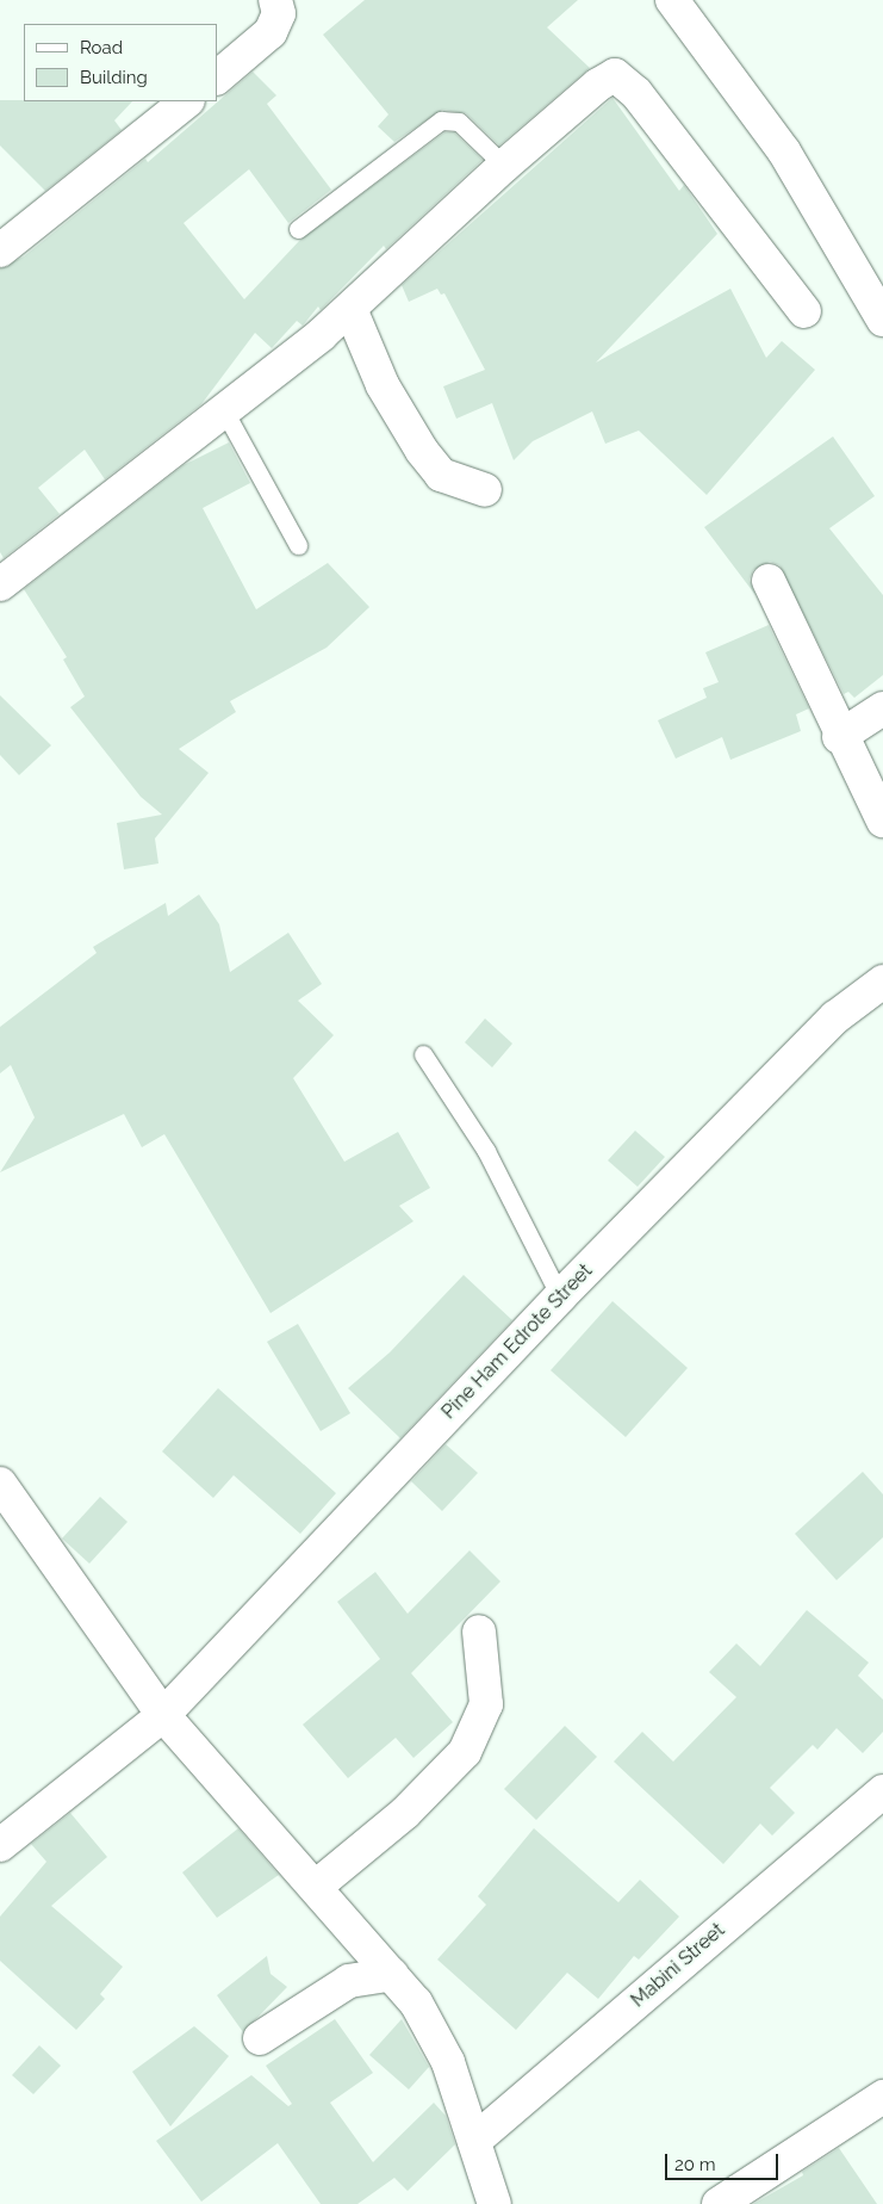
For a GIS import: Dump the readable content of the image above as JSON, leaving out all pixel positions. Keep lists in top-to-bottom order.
{
  "streets": {
    "street": ["Pine Ham Edrote Street", "Mabini Street"]
  },
  "legend": ["Road", "Building"],
  "scale_bar": "20 m"
}
